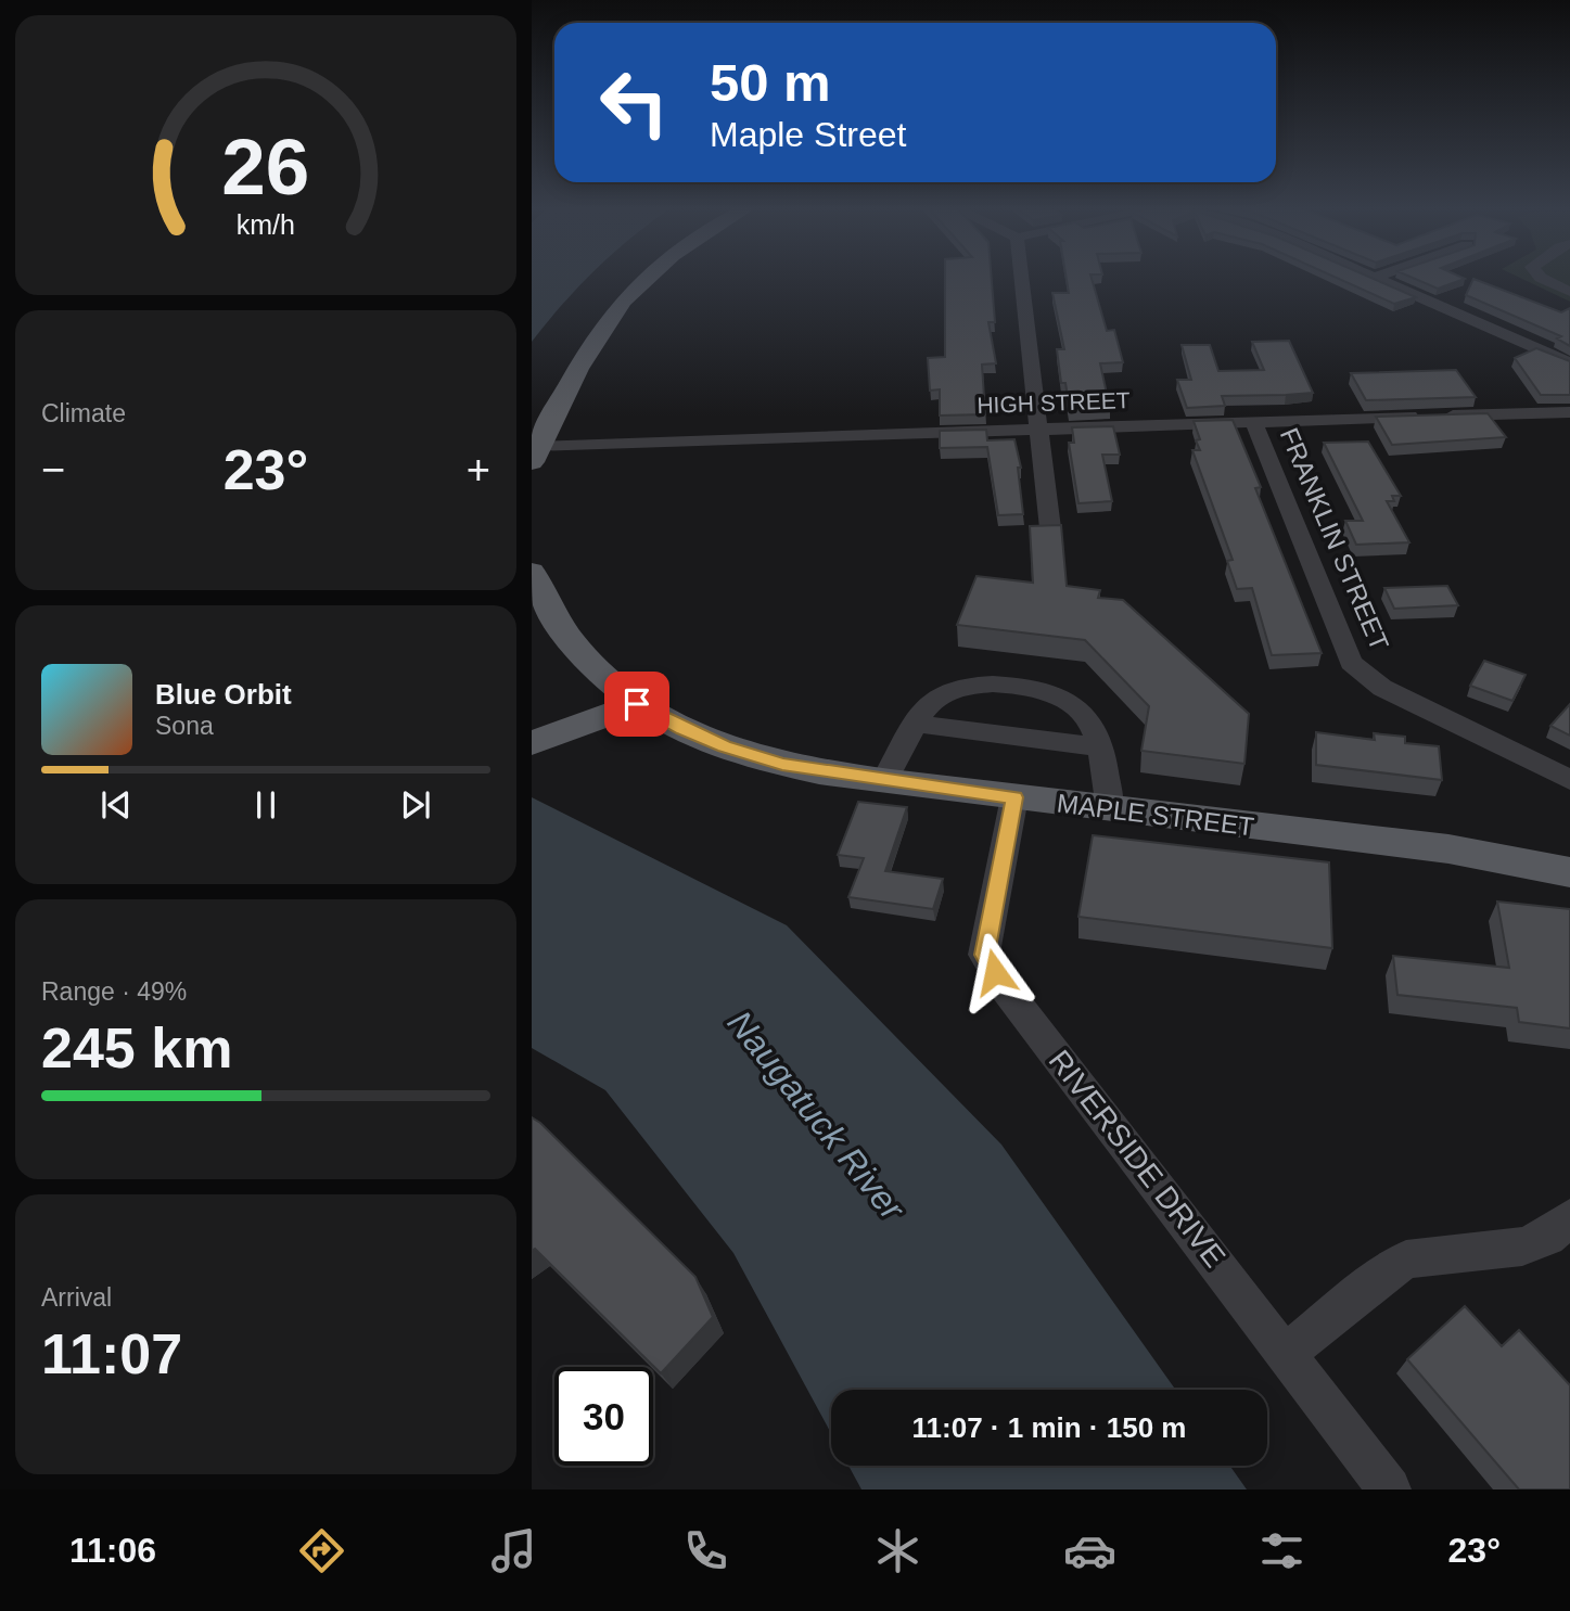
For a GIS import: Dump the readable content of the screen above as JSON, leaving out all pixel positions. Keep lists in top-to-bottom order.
{
  "streets": {
    "main road": ["MAPLE STREET"],
    "street": ["HIGH STREET", "FRANKLIN STREET", "RIVERSIDE DRIVE"]
  },
  "crossings": [
    ["HIGH STREET", "FRANKLIN STREET"],
    ["MAPLE STREET", "RIVERSIDE DRIVE"]
  ],
  "water": ["Naugatuck River"],
  "page": {
    "turn": ["50 m", "Maple Street"],
    "tile": [
      "Climate",
      ["Range · 49%", "245 km"],
      ["Arrival", "11:07"]
    ],
    "heat": ["−", "23°", "+"],
    "song": ["Blue Orbit", "Sona"],
    "limit": "30",
    "trip": "11:07 · 1 min · 150 m",
    "tabs": ["11:06", "23°"],
    "gauge": ["26", "km/h"]
  }
}
